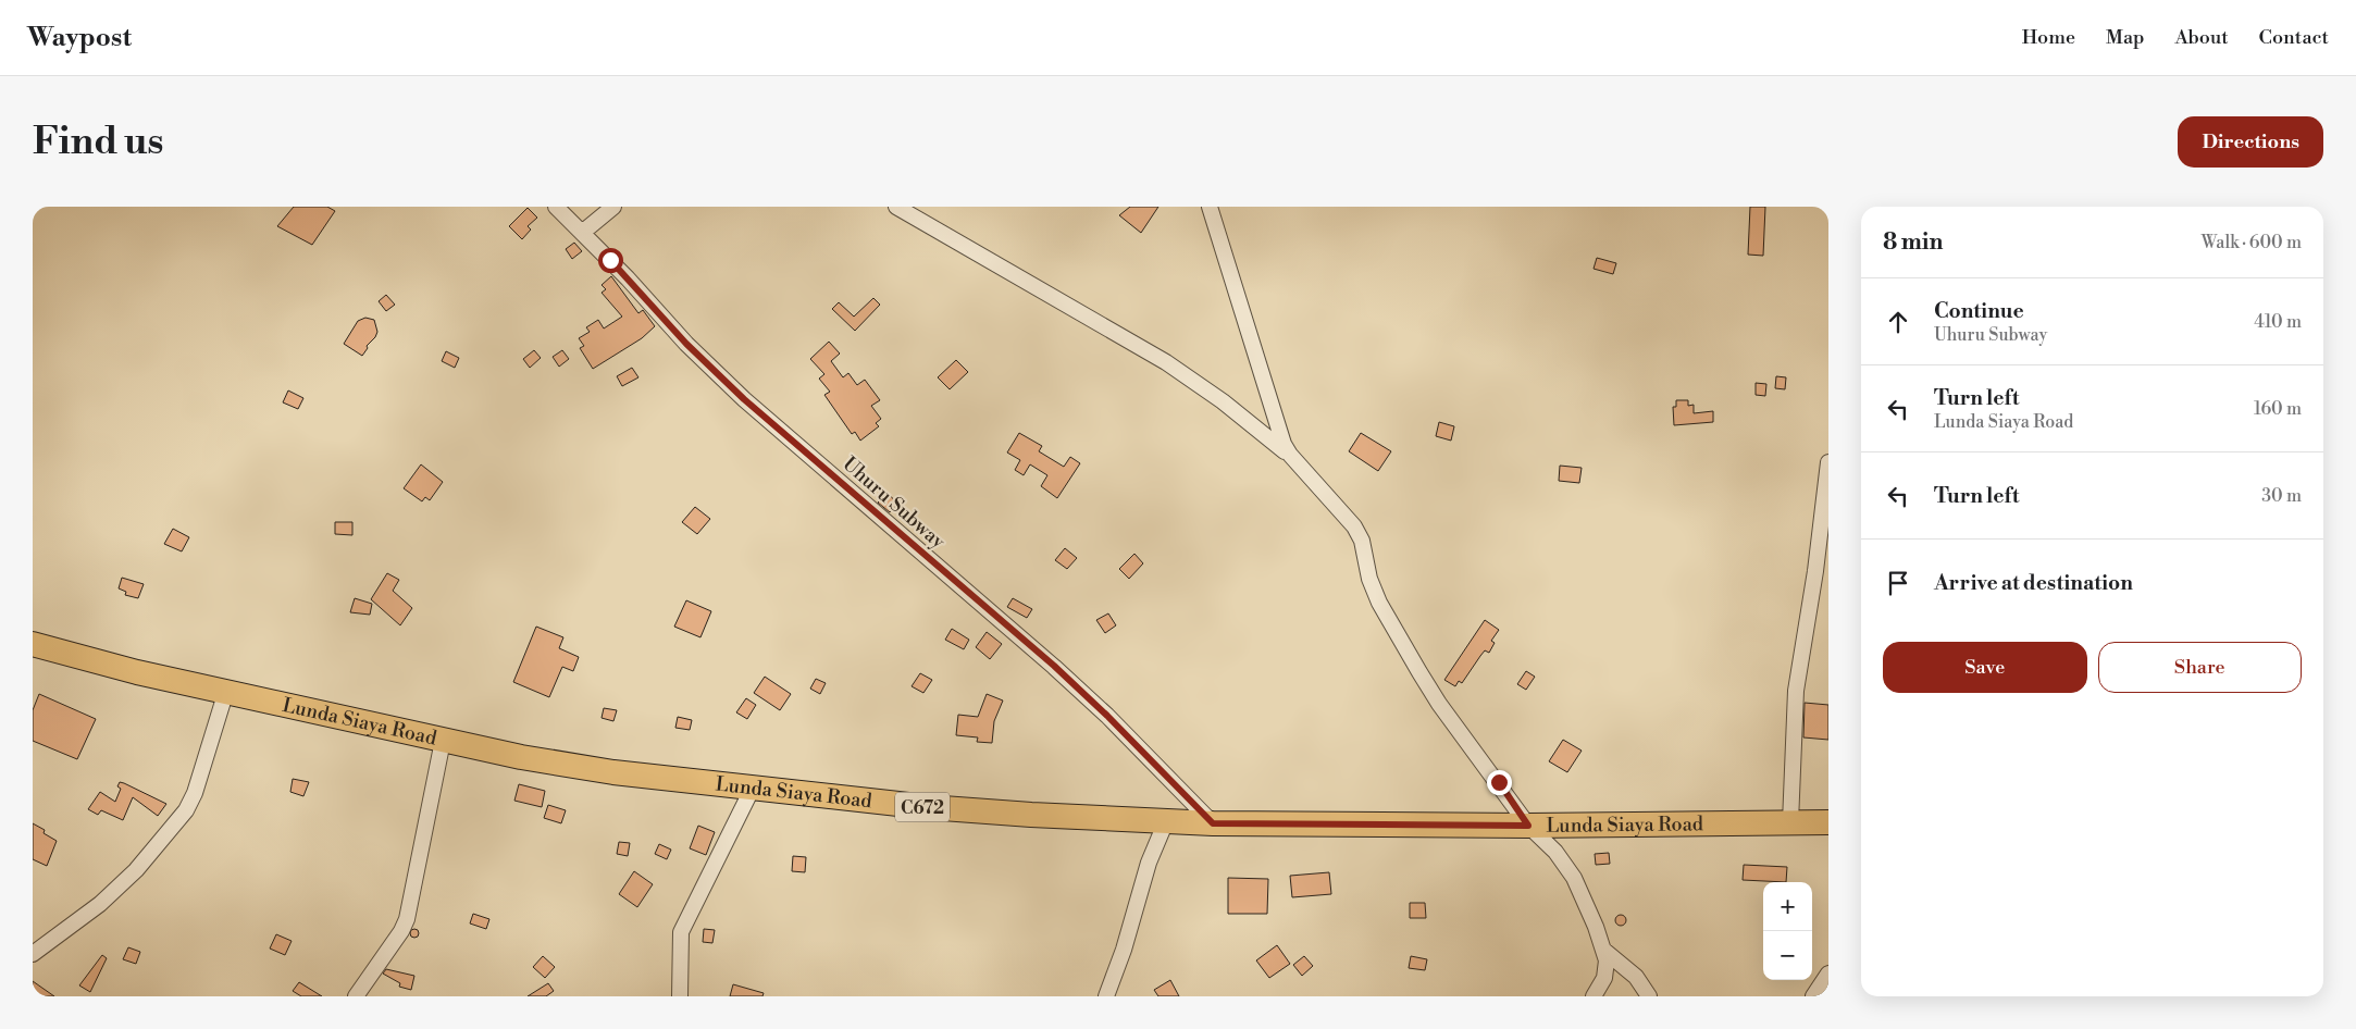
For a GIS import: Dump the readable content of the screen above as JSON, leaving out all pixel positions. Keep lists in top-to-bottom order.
{
  "streets": {
    "main road": ["Lunda Siaya Road", "C672"],
    "street": ["Uhuru Subway"]
  },
  "crossings": [
    ["Uhuru Subway", "Lunda Siaya Road"]
  ],
  "page": {
    "header": "Waypost",
    "nav": [
      "Home",
      "Map",
      "About",
      "Contact"
    ],
    "buttons": [
      "Directions",
      ["Save", "Share"]
    ],
    "title": "Find us",
    "heading": ["8 min", "Walk · 600 m"],
    "list": [
      ["Continue", "Uhuru Subway", "410 m"],
      ["Turn left", "Lunda Siaya Road", "160 m"],
      ["Turn left", "30 m"],
      "Arrive at destination"
    ],
    "map_buttons": ["+", "−"]
  }
}
